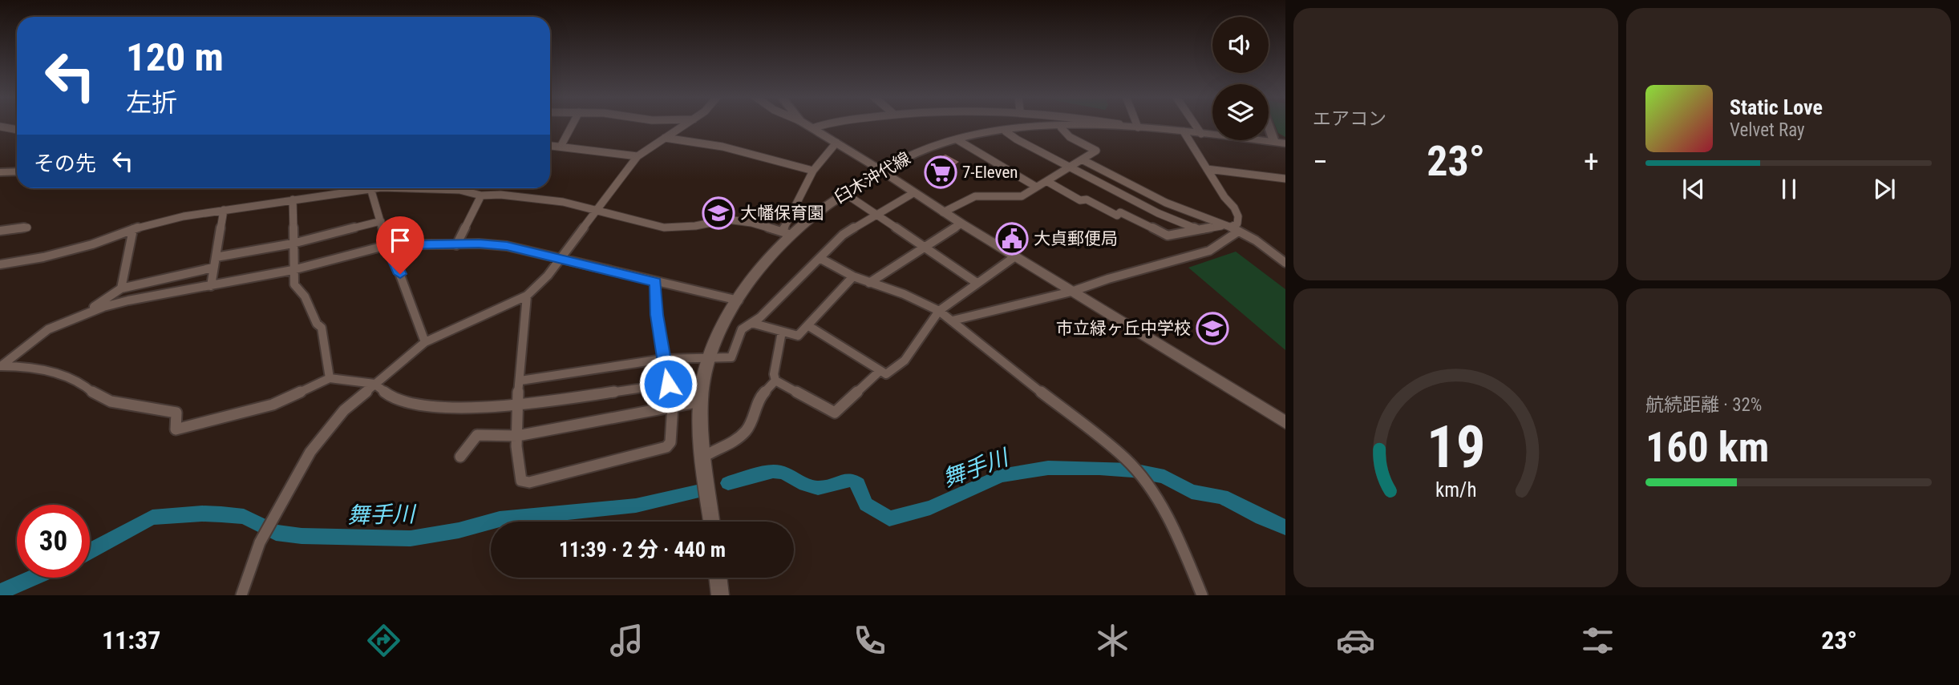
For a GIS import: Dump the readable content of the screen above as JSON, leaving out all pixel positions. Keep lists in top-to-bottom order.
{
  "streets": {
    "main road": ["臼木沖代線"]
  },
  "water": ["舞手川"],
  "places": {
    "supermarket": ["7-Eleven"],
    "school or university": ["大幡保育園", "市立緑ヶ丘中学校"],
    "public building": ["大貞郵便局"]
  },
  "page": {
    "tile": [
      "エアコン",
      ["航続距離 · 32%", "160 km"]
    ],
    "turn": ["120 m", "左折"],
    "song": ["Static Love", "Velvet Ray"],
    "then": "その先",
    "heat": ["−", "23°", "+"],
    "limit": "30",
    "trip": "11:39 · 2 分 · 440 m",
    "tabs": ["11:37", "23°"],
    "gauge": ["19", "km/h"]
  }
}
